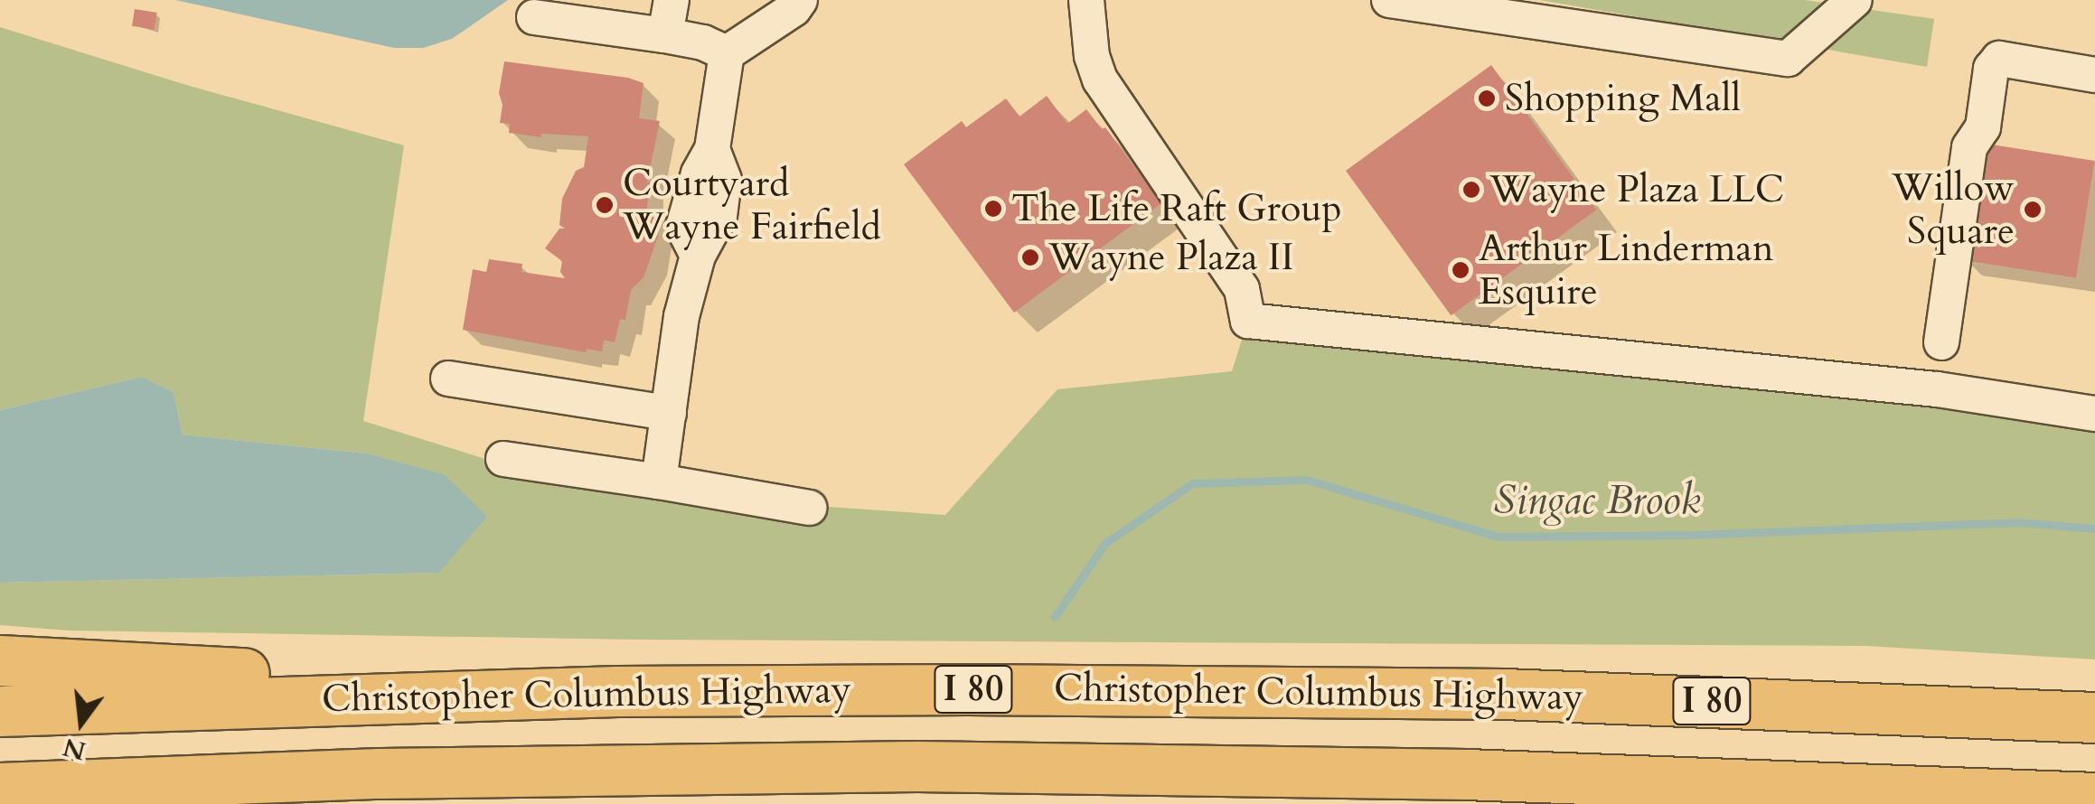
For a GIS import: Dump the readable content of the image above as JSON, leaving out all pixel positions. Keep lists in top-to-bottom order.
{
  "streets": {
    "highway": ["I 80", "Christopher Columbus Highway"]
  },
  "water": ["Singac Brook"],
  "places": [
    "Shopping Mall",
    "Wayne Plaza LLC",
    "Courtyard Wayne Fairfield",
    "The Life Raft Group",
    "Willow Square",
    "Wayne Plaza II",
    "Arthur Linderman Esquire"
  ],
  "north": "bottom"
}
